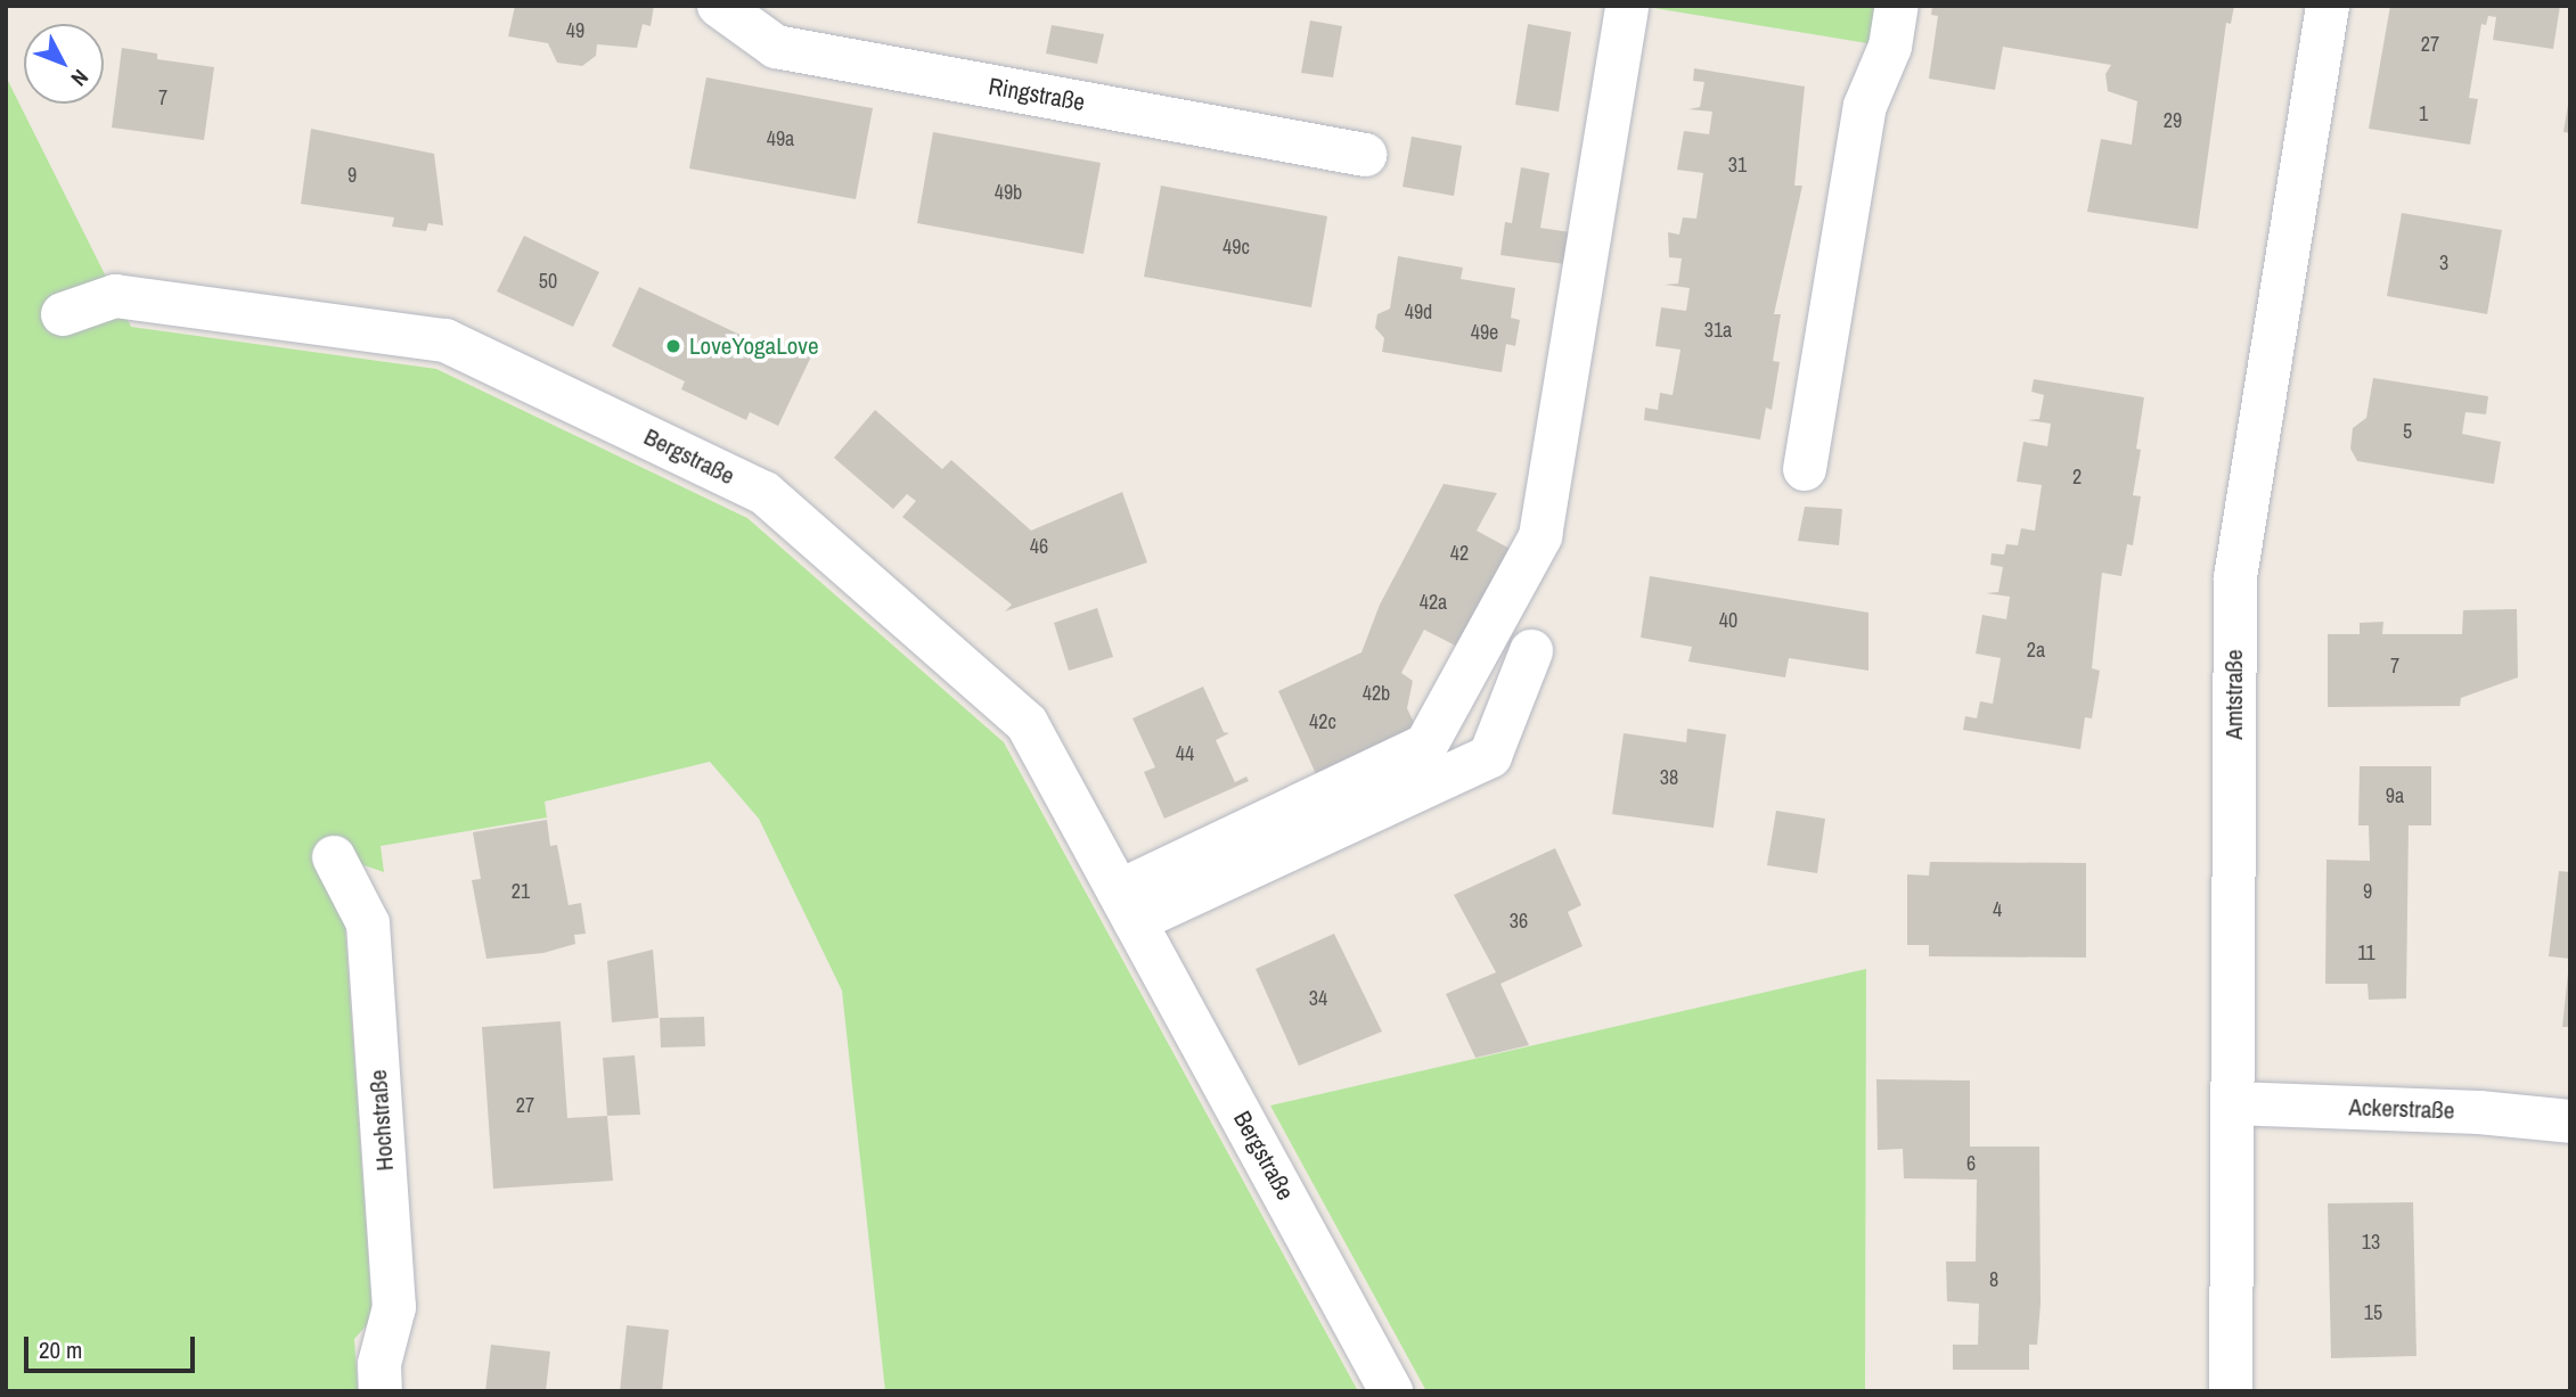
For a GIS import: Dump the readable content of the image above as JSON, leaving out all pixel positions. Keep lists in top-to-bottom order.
{
  "streets": {
    "street": [
      "Ringstraße",
      "Bergstraße",
      "Amtstraße",
      "Ackerstraße",
      "Hochstraße"
    ]
  },
  "crossings": [
    ["Amtstraße", "Ackerstraße"]
  ],
  "places": ["LoveYogaLove"],
  "house_numbers": [
    "49",
    "27",
    "7",
    "1",
    "29",
    "49a",
    "31",
    "9",
    "49b",
    "49c",
    "3",
    "50",
    "49d",
    "31a",
    "49e",
    "5",
    "2",
    "46",
    "42",
    "42a",
    "40",
    "2a",
    "7",
    "42b",
    "42c",
    "44",
    "38",
    "9a",
    "21",
    "9",
    "4",
    "36",
    "11",
    "34",
    "27",
    "6",
    "13",
    "8",
    "15"
  ],
  "scale_bar": "20 m",
  "north": "bottom right"
}
